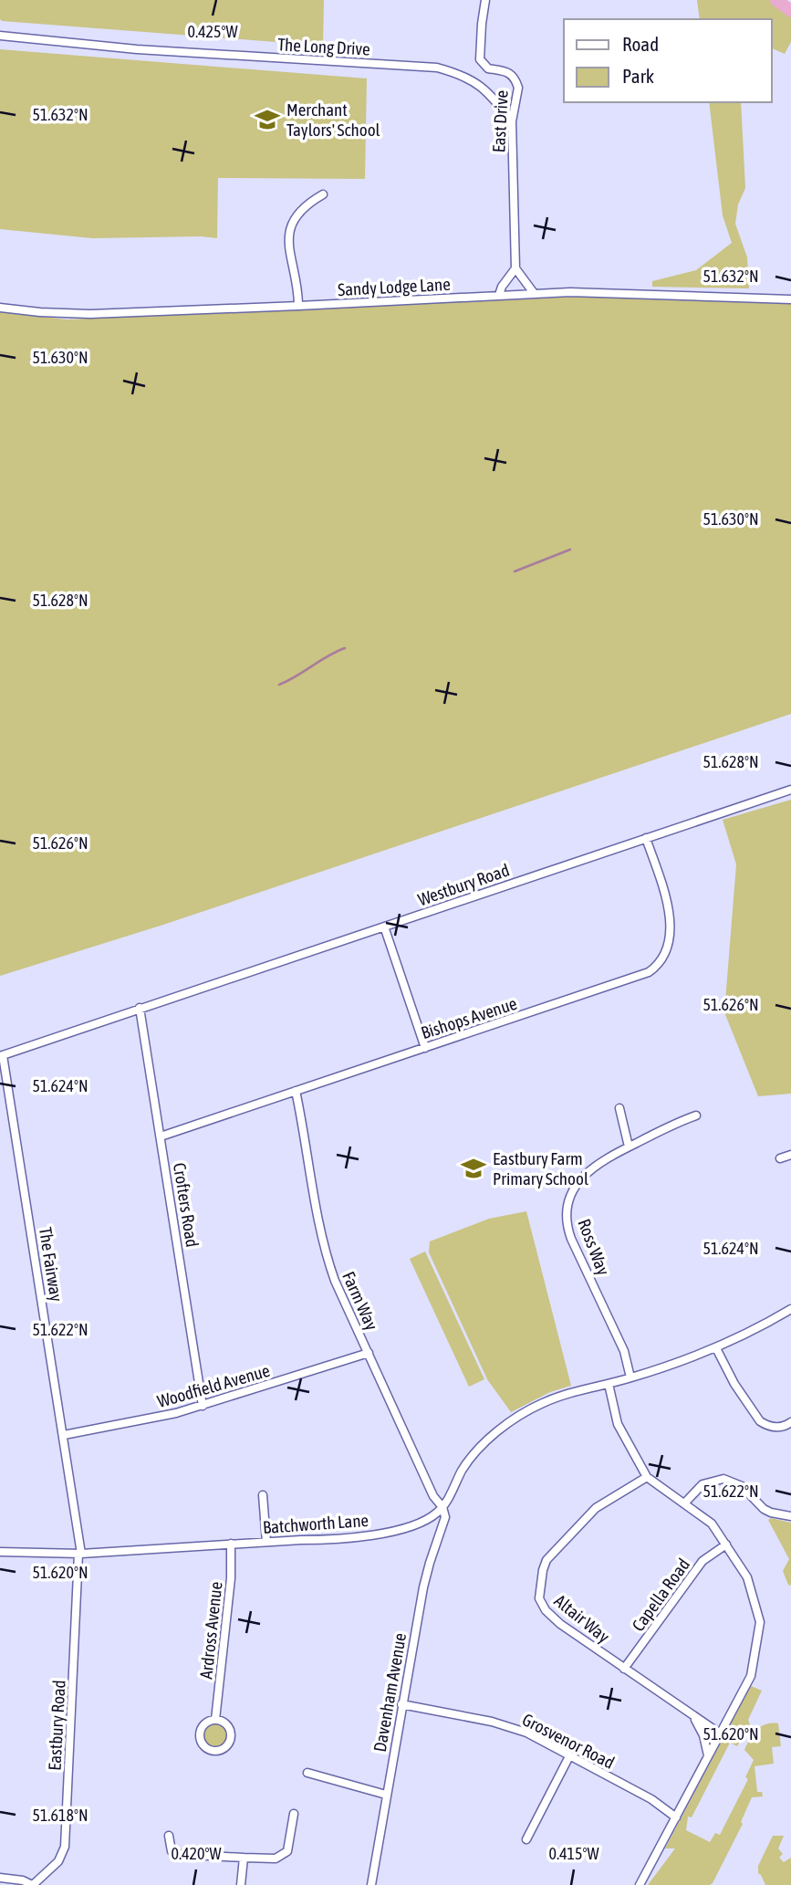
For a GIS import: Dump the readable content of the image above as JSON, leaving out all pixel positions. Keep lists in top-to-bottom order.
{
  "streets": {
    "street": [
      "The Long Drive",
      "East Drive",
      "Sandy Lodge Lane",
      "Westbury Road",
      "Bishops Avenue",
      "Crofters Road",
      "Ross Way",
      "The Fairway",
      "Farm Way",
      "Woodfield Avenue",
      "Batchworth Lane",
      "Capella Road",
      "Altair Way",
      "Ardross Avenue",
      "Davenham Avenue",
      "Eastbury Road",
      "Grosvenor Road"
    ]
  },
  "crossings": [
    ["The Long Drive", "East Drive"],
    ["Westbury Road", "Bishops Avenue"],
    ["Westbury Road", "Crofters Road"],
    ["Westbury Road", "The Fairway"],
    ["Bishops Avenue", "Crofters Road"],
    ["Bishops Avenue", "Farm Way"],
    ["Crofters Road", "Woodfield Avenue"],
    ["Ross Way", "Batchworth Lane"],
    ["The Fairway", "Woodfield Avenue"],
    ["The Fairway", "Batchworth Lane"],
    ["The Fairway", "Eastbury Road"],
    ["Farm Way", "Woodfield Avenue"],
    ["Farm Way", "Batchworth Lane"],
    ["Farm Way", "Davenham Avenue"],
    ["Batchworth Lane", "Ardross Avenue"],
    ["Batchworth Lane", "Davenham Avenue"],
    ["Batchworth Lane", "Eastbury Road"],
    ["Capella Road", "Altair Way"],
    ["Davenham Avenue", "Grosvenor Road"]
  ],
  "places": {
    "school or university": ["Merchant Taylors' School", "Eastbury Farm Primary School"]
  },
  "legend": ["Road", "Park"],
  "coordinates": [
    "0.425°W",
    "51.632°N",
    "51.630°N",
    "51.628°N",
    "51.626°N",
    "51.624°N",
    "51.622°N",
    "51.620°N",
    "51.618°N",
    "0.420°W",
    "0.415°W"
  ]
}
